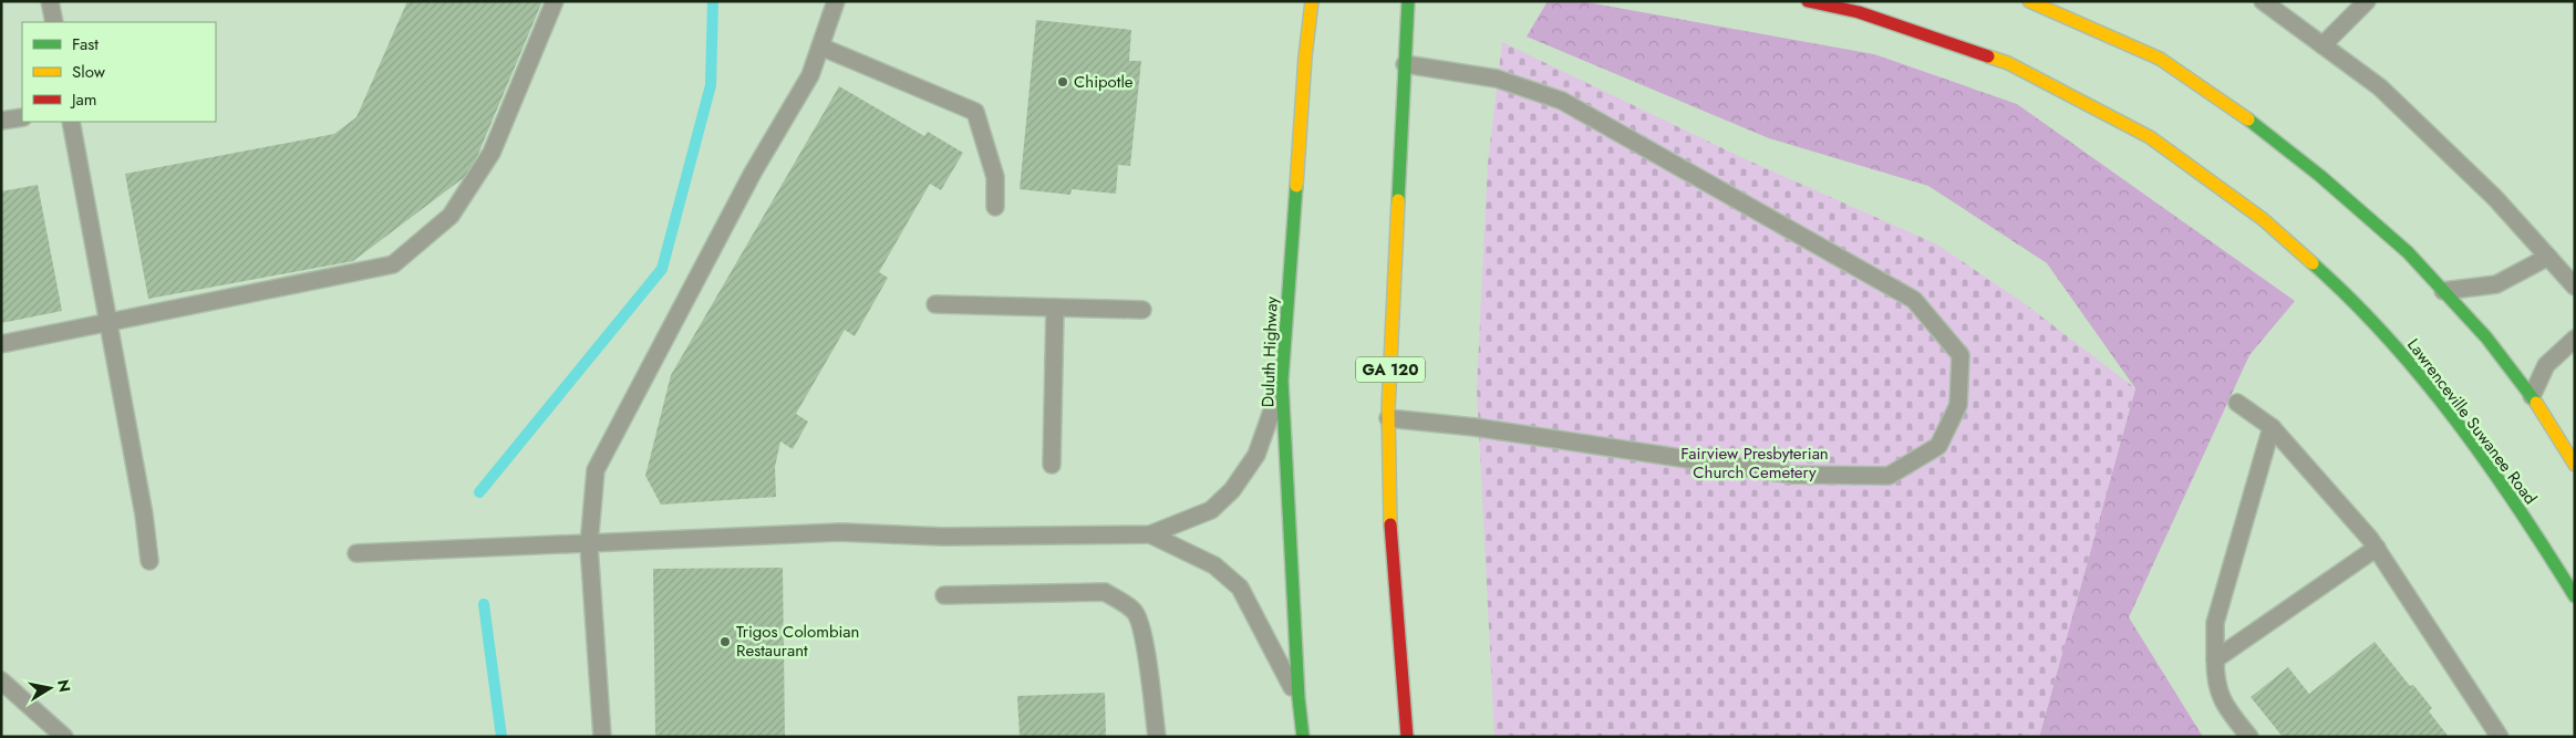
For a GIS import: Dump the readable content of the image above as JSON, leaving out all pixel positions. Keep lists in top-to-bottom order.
{
  "streets": {
    "main road": ["Duluth Highway", "GA 120", "Lawrenceville Suwanee Road"]
  },
  "parks": ["Fairview Presbyterian Church Cemetery"],
  "places": ["Chipotle", "Trigos Colombian Restaurant"],
  "legend": ["Fast", "Slow", "Jam"],
  "north": "right"
}
